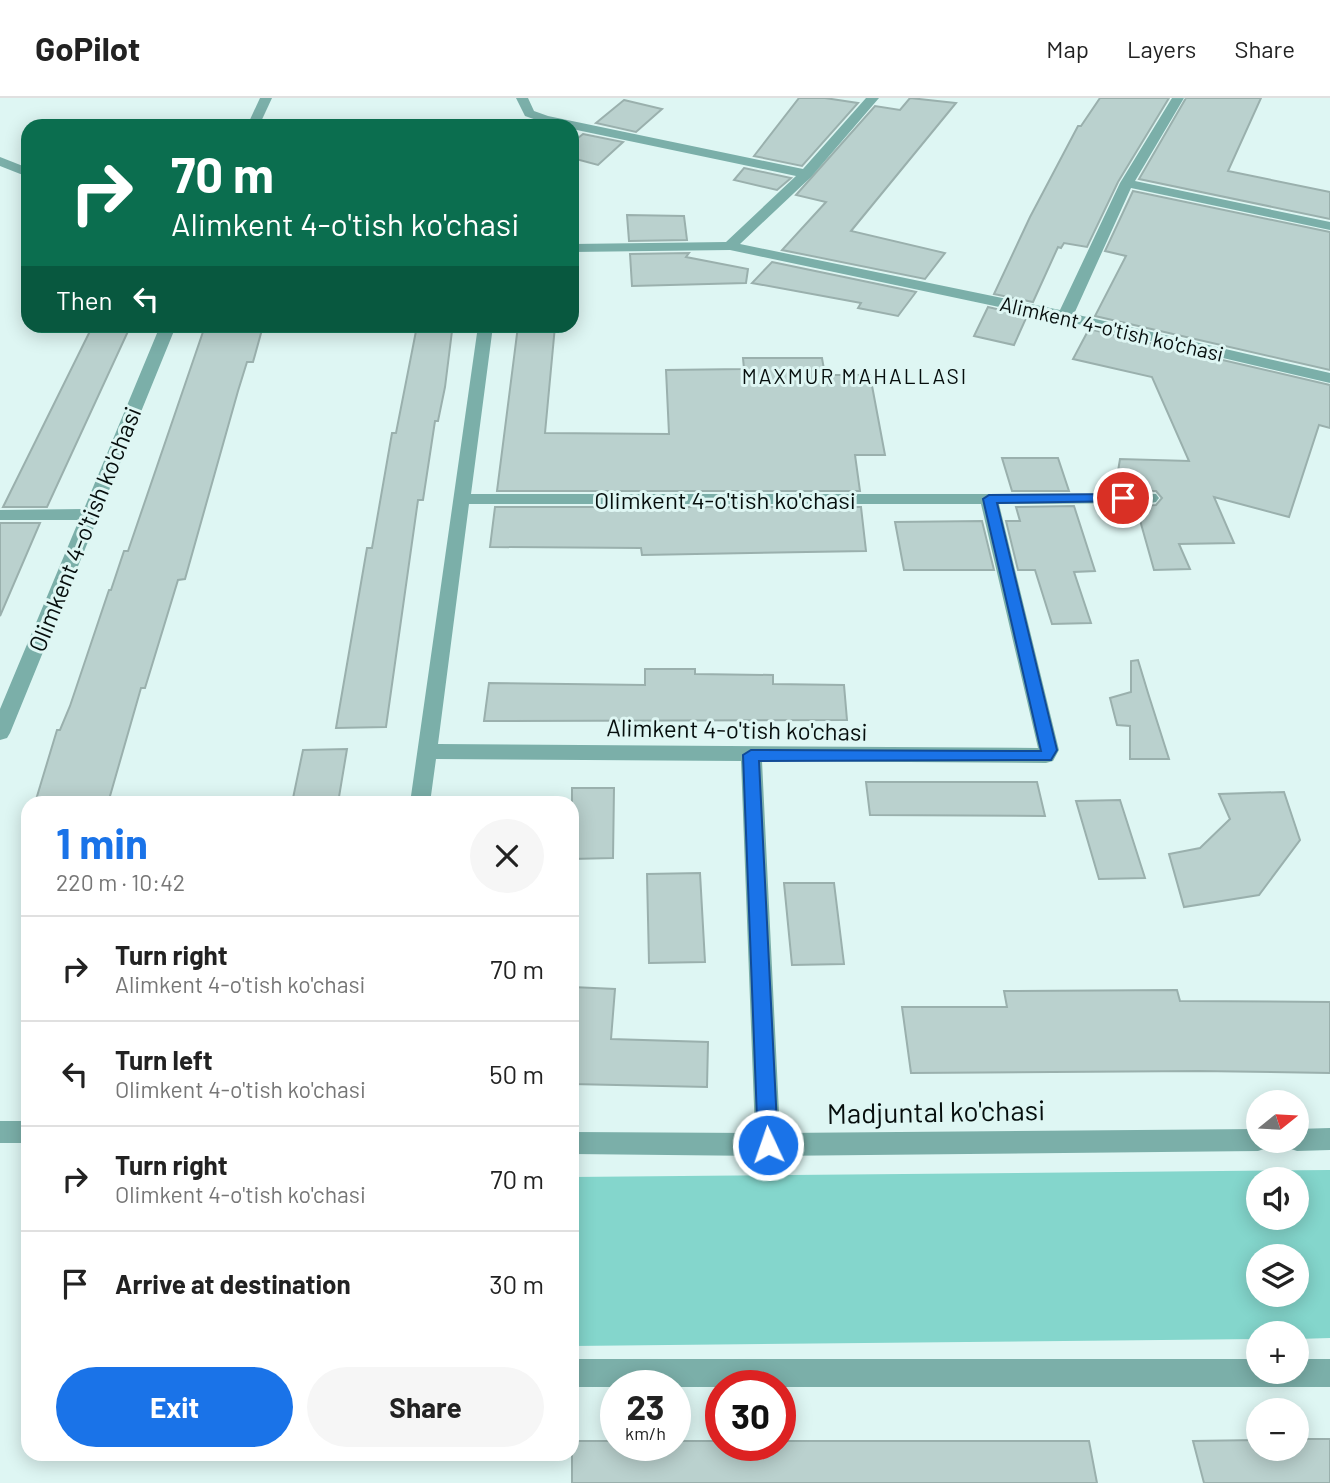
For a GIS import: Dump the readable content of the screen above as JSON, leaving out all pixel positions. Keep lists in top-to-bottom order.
{
  "streets": {
    "street": ["Alimkent 4-o'tish ko'chasi", "Olimkent 4-o'tish ko'chasi", "Madjuntal ko'chasi"]
  },
  "crossings": [
    ["Alimkent 4-o'tish ko'chasi", "Olimkent 4-o'tish ko'chasi"]
  ],
  "districts": ["MAXMUR MAHALLASI"],
  "north": "right",
  "page": {
    "header": "GoPilot",
    "nav": ["Map", "Layers", "Share"],
    "turn": ["70 m", "Alimkent 4-o'tish ko'chasi"],
    "then": "Then",
    "heading": ["1 min", "220 m · 10:42"],
    "list": [
      {
        "name": "Turn right",
        "note": "Alimkent 4-o'tish ko'chasi",
        "value": "70 m"
      },
      {
        "name": "Turn left",
        "note": "Olimkent 4-o'tish ko'chasi",
        "value": "50 m"
      },
      {
        "name": "Turn right",
        "note": "Olimkent 4-o'tish ko'chasi",
        "value": "70 m"
      },
      {
        "name": "Arrive at destination",
        "value": "30 m"
      }
    ],
    "map_buttons": ["+", "−"],
    "buttons": ["Exit", "Share"],
    "speed": "23 km/h",
    "limit": "30"
  }
}
